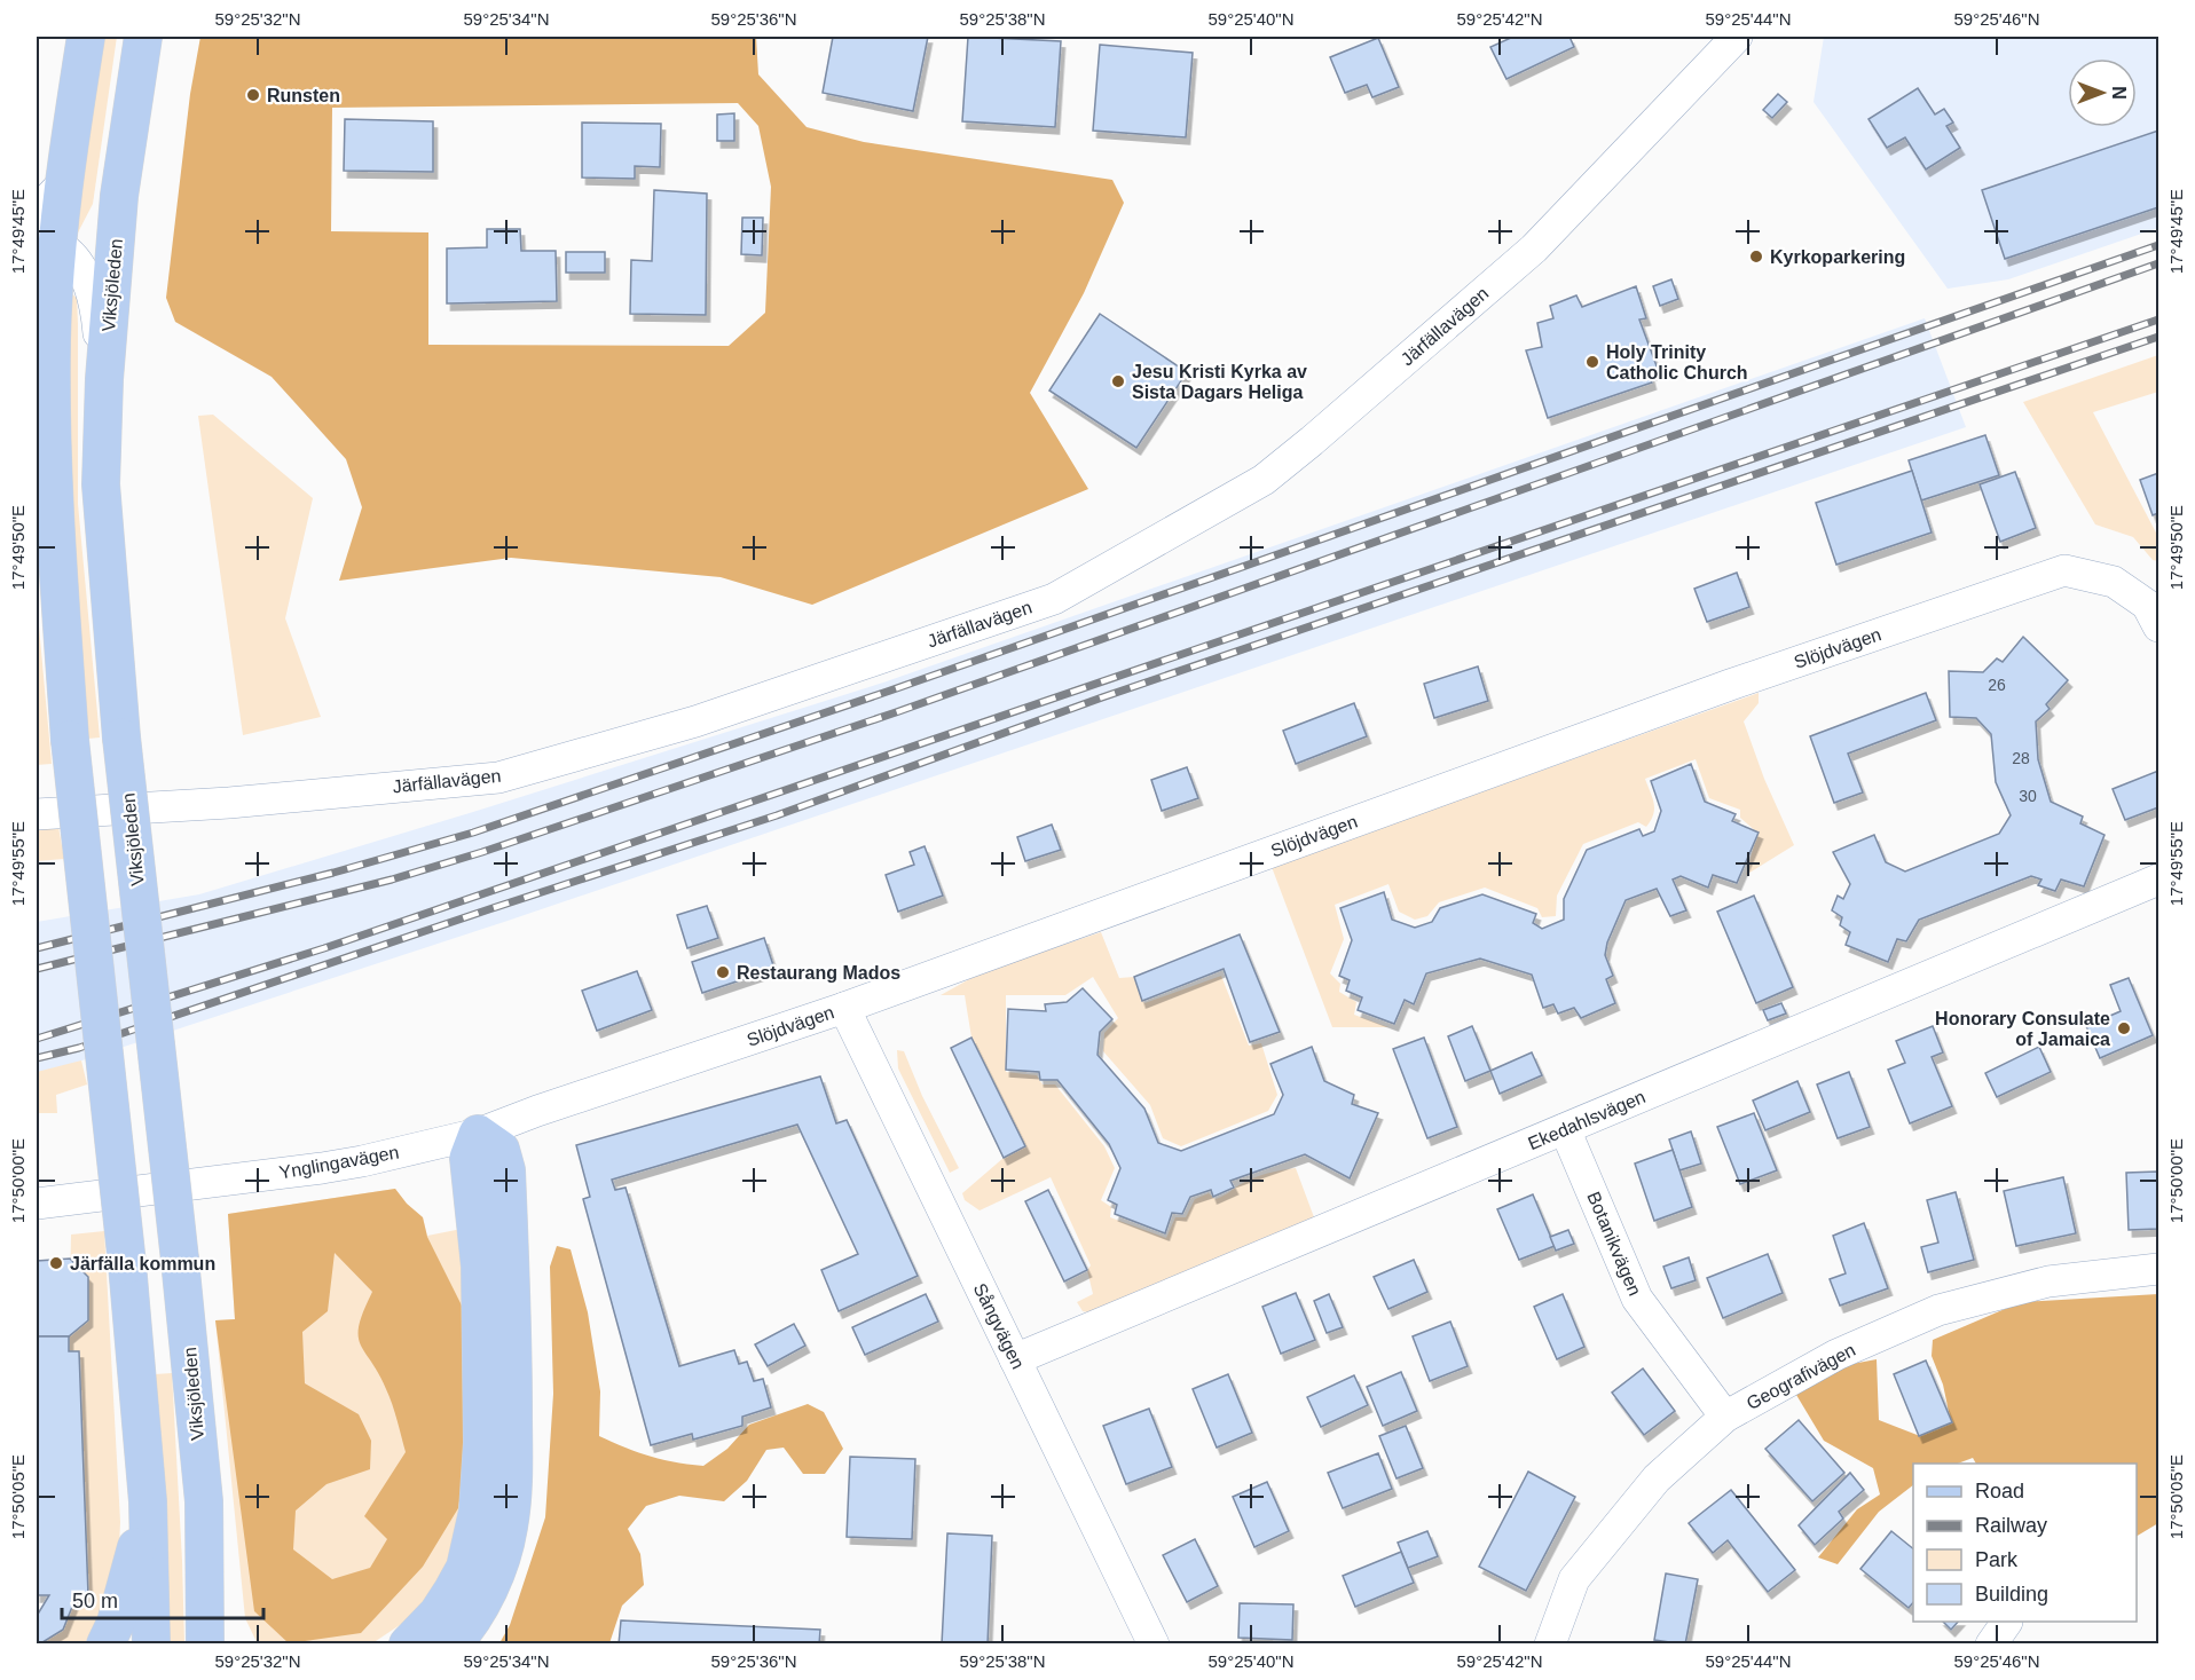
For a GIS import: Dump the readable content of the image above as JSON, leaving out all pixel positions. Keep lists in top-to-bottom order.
{
  "streets": {
    "main road": ["Viksjöleden"],
    "street": [
      "Järfällavägen",
      "Slöjdvägen",
      "Ekedahlsvägen",
      "Ynglingavägen",
      "Botanikvägen",
      "Sångvägen",
      "Geografivägen"
    ]
  },
  "crossings": [
    ["Slöjdvägen", "Ynglingavägen"],
    ["Slöjdvägen", "Sångvägen"],
    ["Ekedahlsvägen", "Botanikvägen"],
    ["Ekedahlsvägen", "Sångvägen"],
    ["Botanikvägen", "Geografivägen"]
  ],
  "places": [
    "Runsten",
    "Kyrkoparkering",
    "Holy Trinity Catholic Church",
    "Jesu Kristi Kyrka av Sista Dagars Heliga",
    "Restaurang Mados",
    "Honorary Consulate of Jamaica",
    "Järfälla kommun"
  ],
  "house_numbers": ["26", "28", "30"],
  "legend": [
    "Road",
    "Railway",
    "Park",
    "Building"
  ],
  "scale_bar": "50 m",
  "north": "right",
  "coordinates": [
    "59°25'32\"N",
    "59°25'34\"N",
    "59°25'36\"N",
    "59°25'38\"N",
    "59°25'40\"N",
    "59°25'42\"N",
    "59°25'44\"N",
    "59°25'46\"N",
    "17°49'45\"E",
    "17°49'50\"E",
    "17°49'55\"E",
    "17°50'00\"E",
    "17°50'05\"E"
  ]
}
